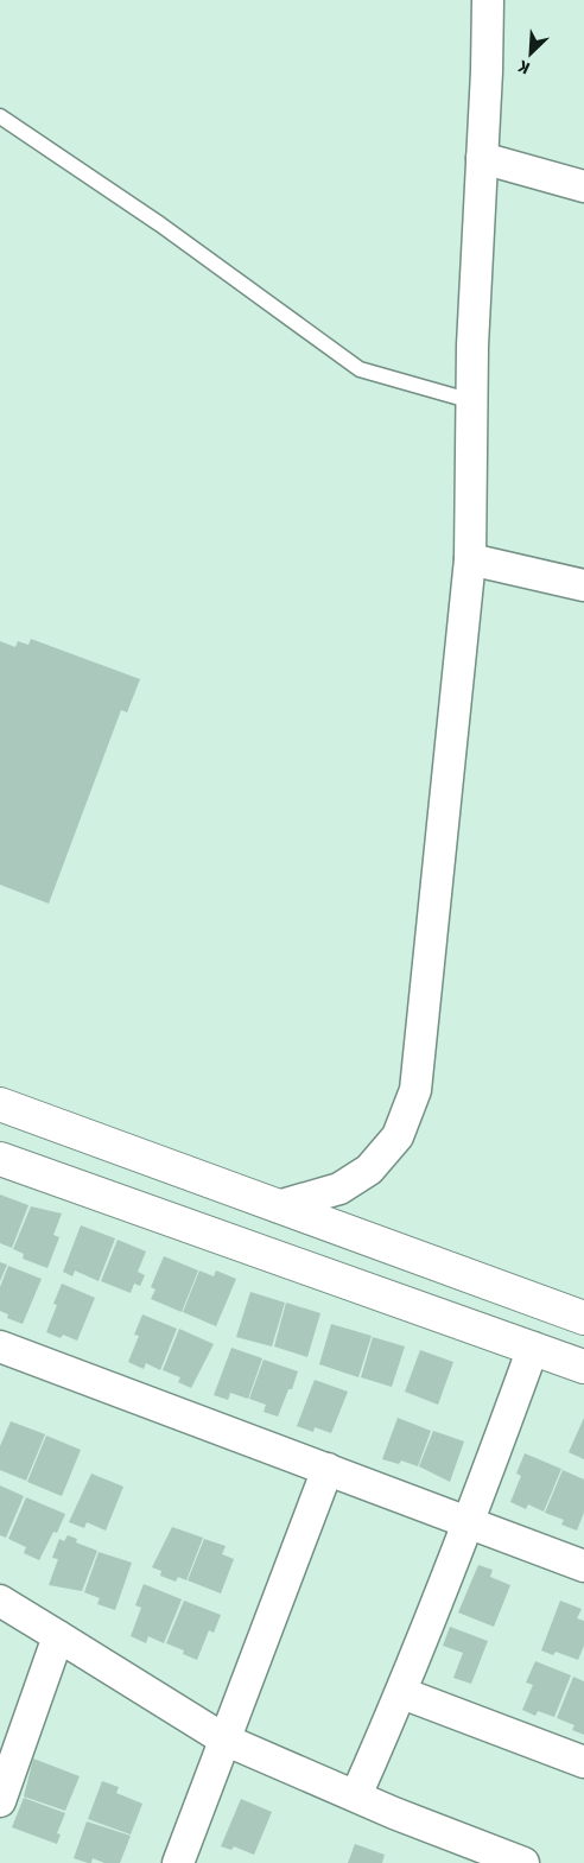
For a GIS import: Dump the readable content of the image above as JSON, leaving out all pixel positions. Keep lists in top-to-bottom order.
{
  "north": "bottom left"
}
